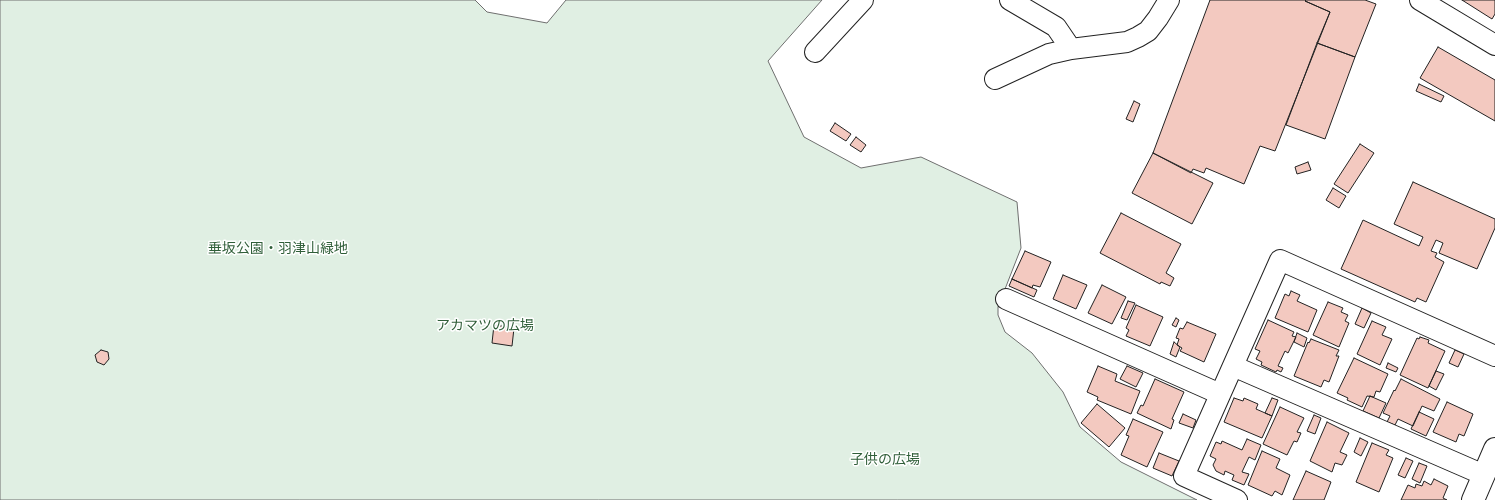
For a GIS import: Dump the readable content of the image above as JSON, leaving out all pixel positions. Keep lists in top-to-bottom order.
{
  "parks": ["垂坂公園・羽津山緑地", "アカマツの広場", "子供の広場"]
}
